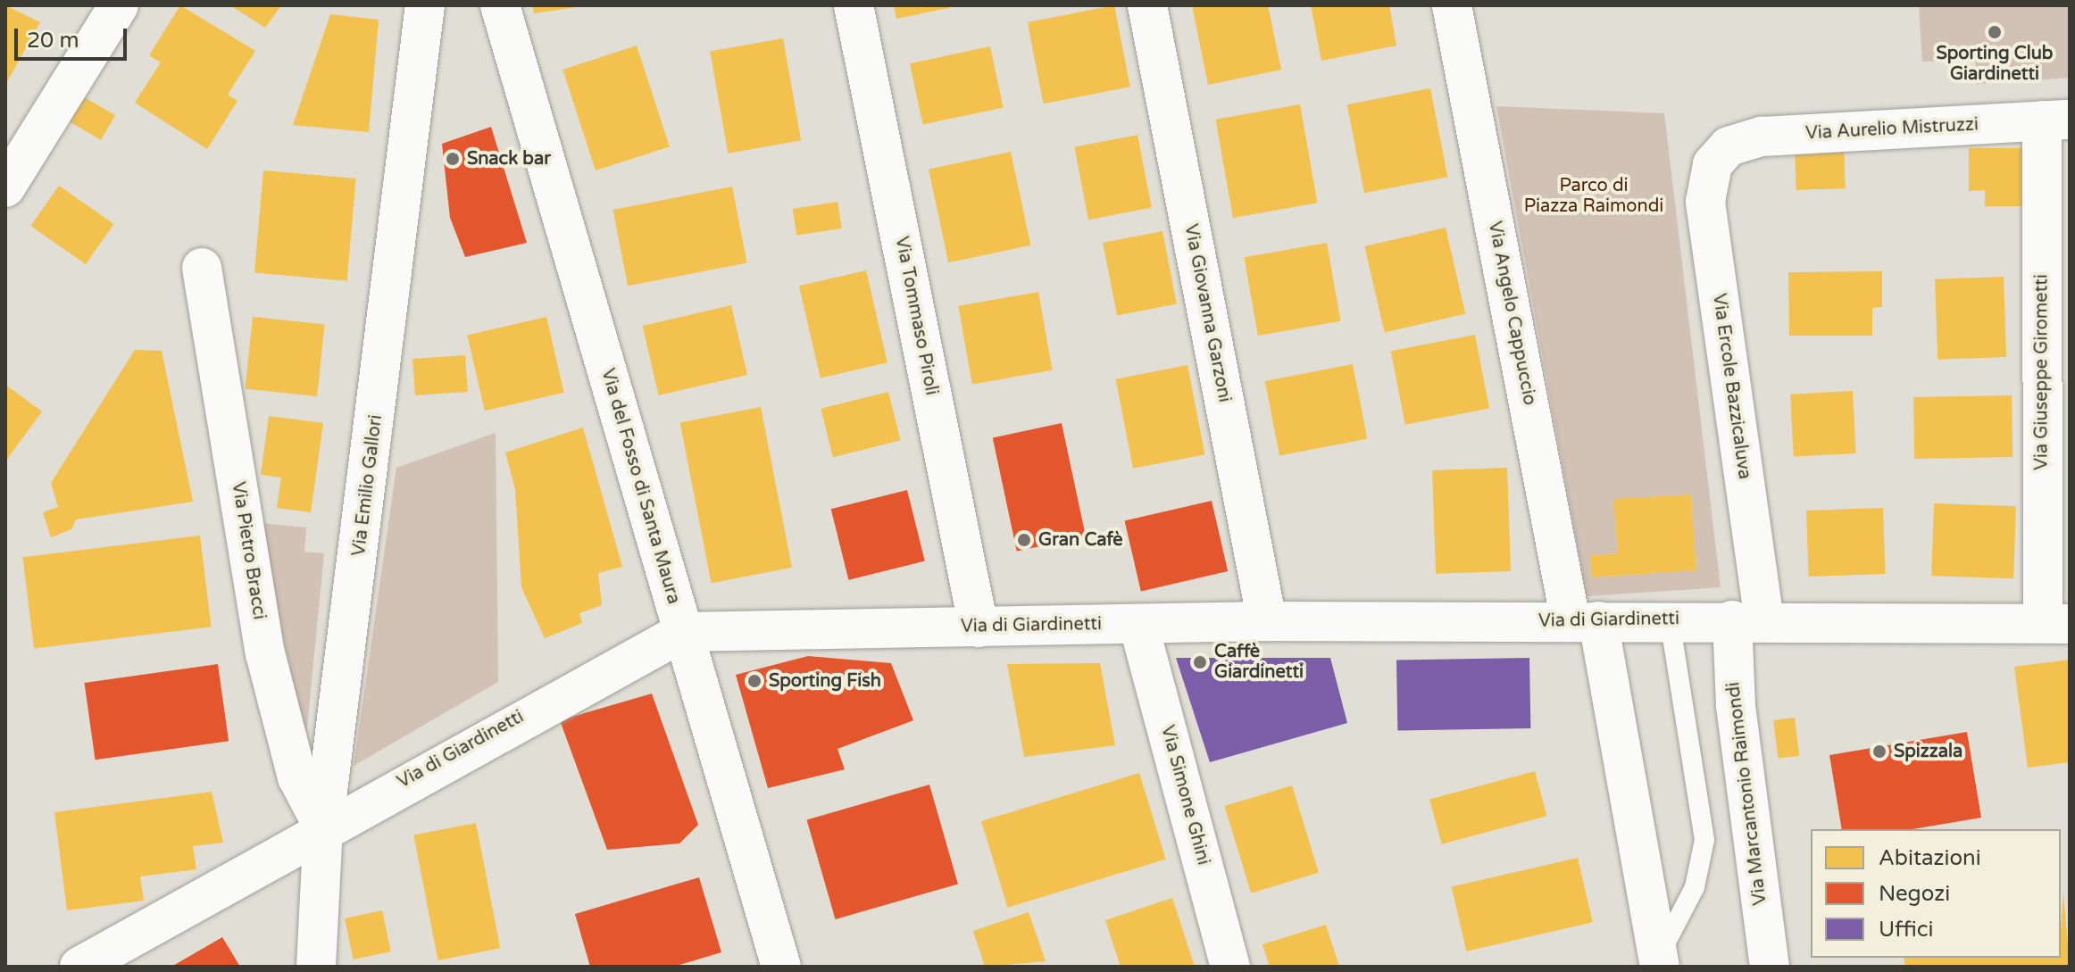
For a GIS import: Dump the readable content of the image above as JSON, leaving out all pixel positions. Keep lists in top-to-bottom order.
{
  "streets": {
    "street": [
      "Via Aurelio Mistruzzi",
      "Via Giovanna Garzoni",
      "Via Angelo Cappuccio",
      "Via Tommaso Piroli",
      "Via Giuseppe Girometti",
      "Via Ercole Bazzicaluva",
      "Via Emilio Gallori",
      "Via del Fosso di Santa Maura",
      "Via Pietro Bracci",
      "Via di Giardinetti",
      "Via Marcantonio Raimondi",
      "Via Simone Ghini"
    ]
  },
  "crossings": [
    ["Via Aurelio Mistruzzi", "Via Giuseppe Girometti"],
    ["Via Aurelio Mistruzzi", "Via Ercole Bazzicaluva"],
    ["Via Giovanna Garzoni", "Via di Giardinetti"],
    ["Via Angelo Cappuccio", "Via di Giardinetti"],
    ["Via Tommaso Piroli", "Via di Giardinetti"],
    ["Via Giuseppe Girometti", "Via di Giardinetti"],
    ["Via Ercole Bazzicaluva", "Via di Giardinetti"],
    ["Via Ercole Bazzicaluva", "Via Marcantonio Raimondi"],
    ["Via Emilio Gallori", "Via Pietro Bracci"],
    ["Via Emilio Gallori", "Via di Giardinetti"],
    ["Via del Fosso di Santa Maura", "Via di Giardinetti"],
    ["Via Pietro Bracci", "Via di Giardinetti"],
    ["Via di Giardinetti", "Via Marcantonio Raimondi"],
    ["Via di Giardinetti", "Via Simone Ghini"]
  ],
  "parks": ["Parco di Piazza Raimondi"],
  "places": [
    "Sporting Club Giardinetti",
    "Snack bar",
    "Gran Cafè",
    "Caffè Giardinetti",
    "Sporting Fish",
    "Spizzala"
  ],
  "legend": ["Abitazioni", "Negozi", "Uffici"],
  "scale_bar": "20 m"
}
